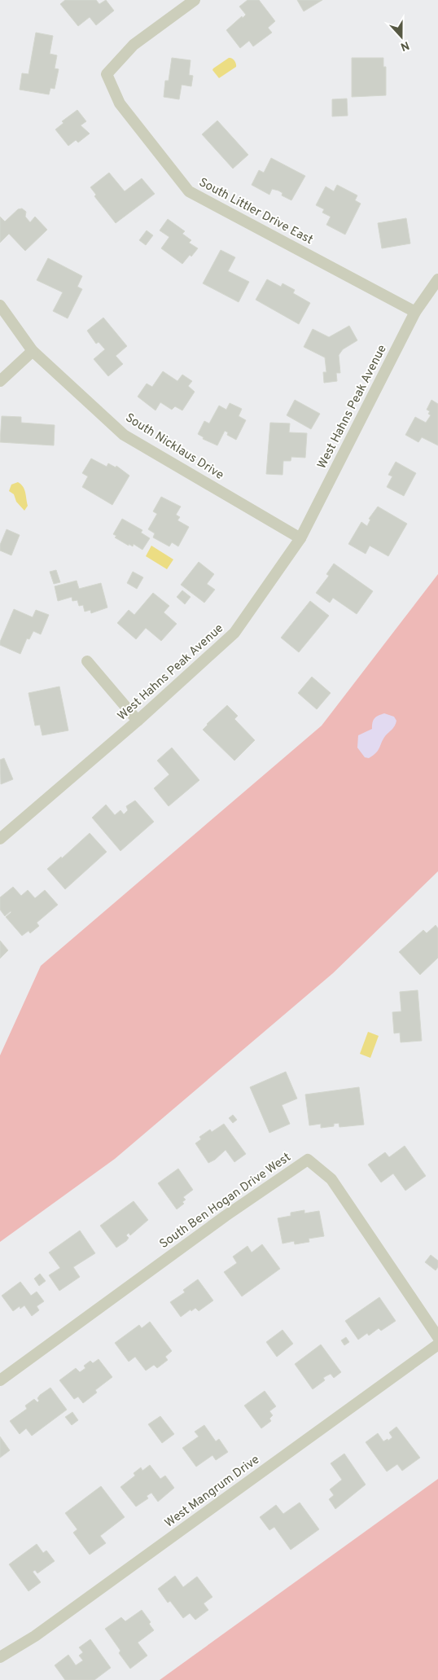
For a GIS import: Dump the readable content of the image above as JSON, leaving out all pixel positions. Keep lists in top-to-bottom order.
{
  "streets": {
    "street": [
      "South Littler Drive East",
      "West Hahns Peak Avenue",
      "South Nicklaus Drive",
      "South Ben Hogan Drive West",
      "West Mangrum Drive"
    ]
  },
  "crossings": [
    ["South Littler Drive East", "West Hahns Peak Avenue"],
    ["West Hahns Peak Avenue", "South Nicklaus Drive"]
  ],
  "north": "bottom"
}
